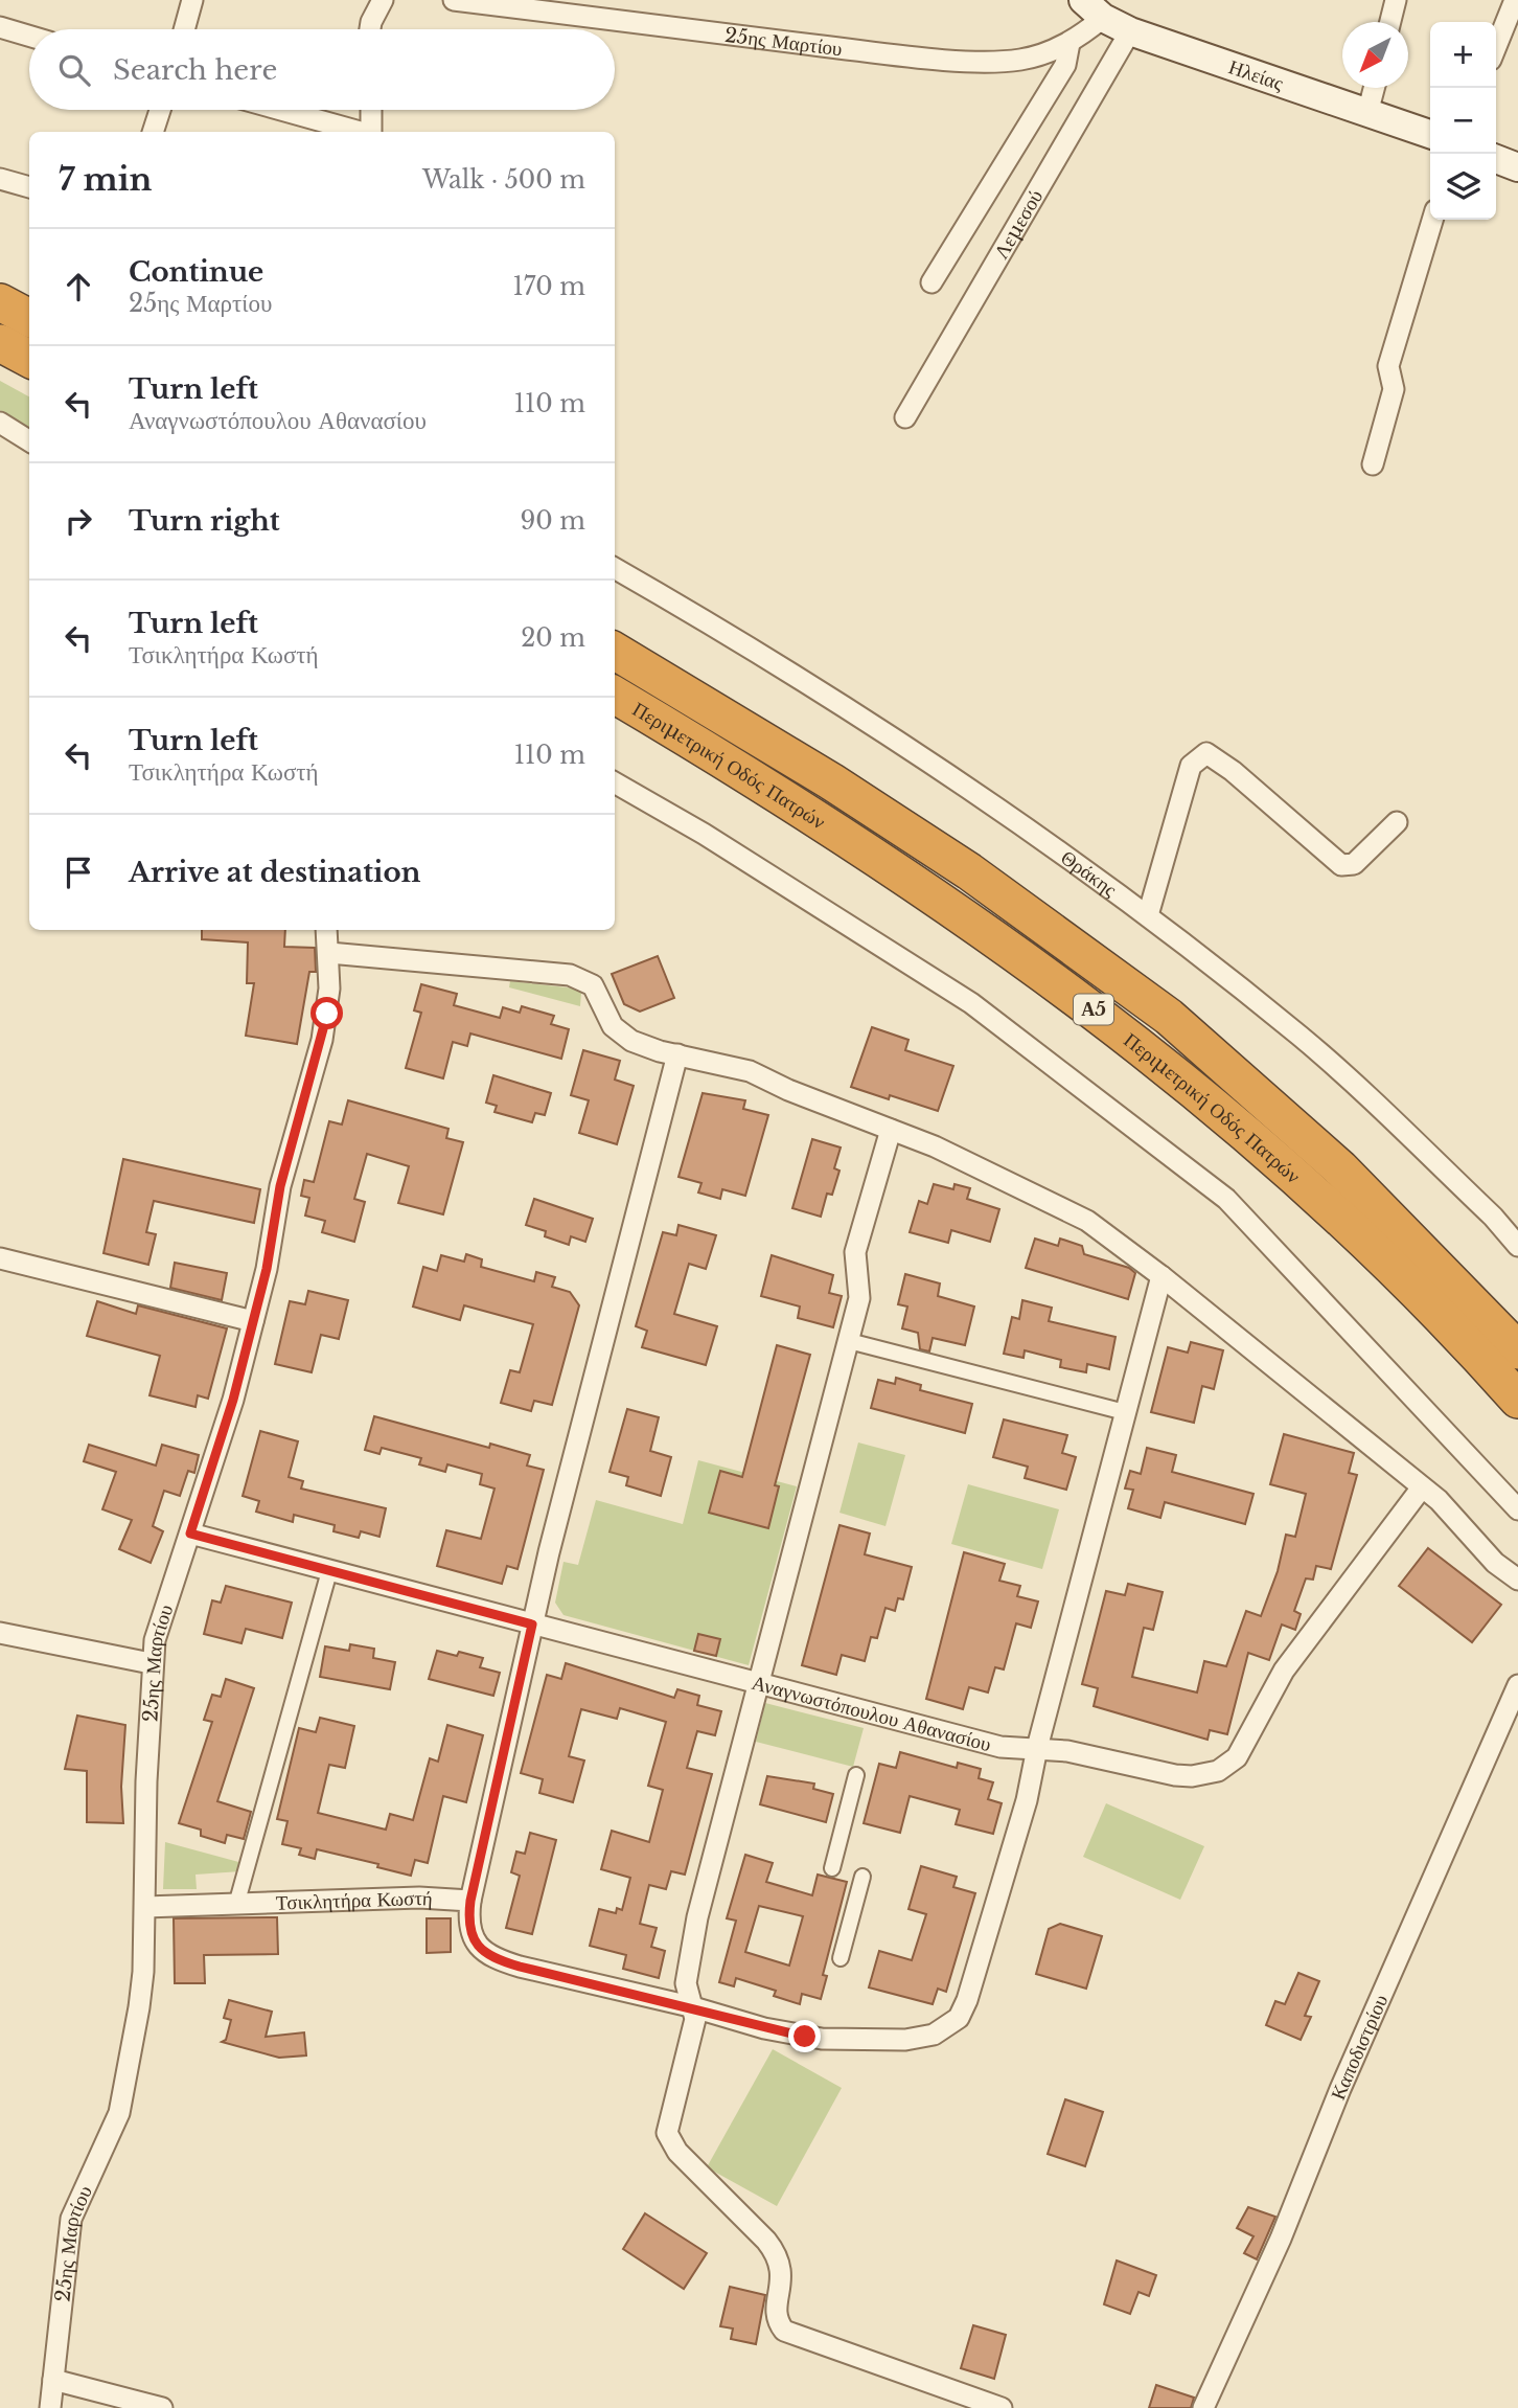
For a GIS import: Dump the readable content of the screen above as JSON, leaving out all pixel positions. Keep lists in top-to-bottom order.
{
  "streets": {
    "highway": ["Περιμετρική Οδός Πατρών", "Α5"],
    "main road": ["Ηλείας"],
    "street": [
      "25ης Μαρτίου",
      "Λεμεσού",
      "Θράκης",
      "Αναγνωστόπουλου Αθανασίου",
      "Τσικλητήρα Κωστή",
      "Καποδιστρίου"
    ]
  },
  "crossings": [
    ["25ης Μαρτίου", "Ηλείας"],
    ["25ης Μαρτίου", "Αναγνωστόπουλου Αθανασίου"],
    ["25ης Μαρτίου", "Τσικλητήρα Κωστή"],
    ["Ηλείας", "Λεμεσού"]
  ],
  "north": "bottom left",
  "page": {
    "map_buttons": ["+", "−"],
    "search": "Search here",
    "heading": ["7 min", "Walk · 500 m"],
    "list": [
      ["Continue", "25ης Μαρτίου", "170 m"],
      ["Turn left", "Αναγνωστόπουλου Αθανασίου", "110 m"],
      ["Turn right", "90 m"],
      ["Turn left", "Τσικλητήρα Κωστή", "20 m"],
      ["Turn left", "Τσικλητήρα Κωστή", "110 m"],
      "Arrive at destination"
    ]
  }
}
